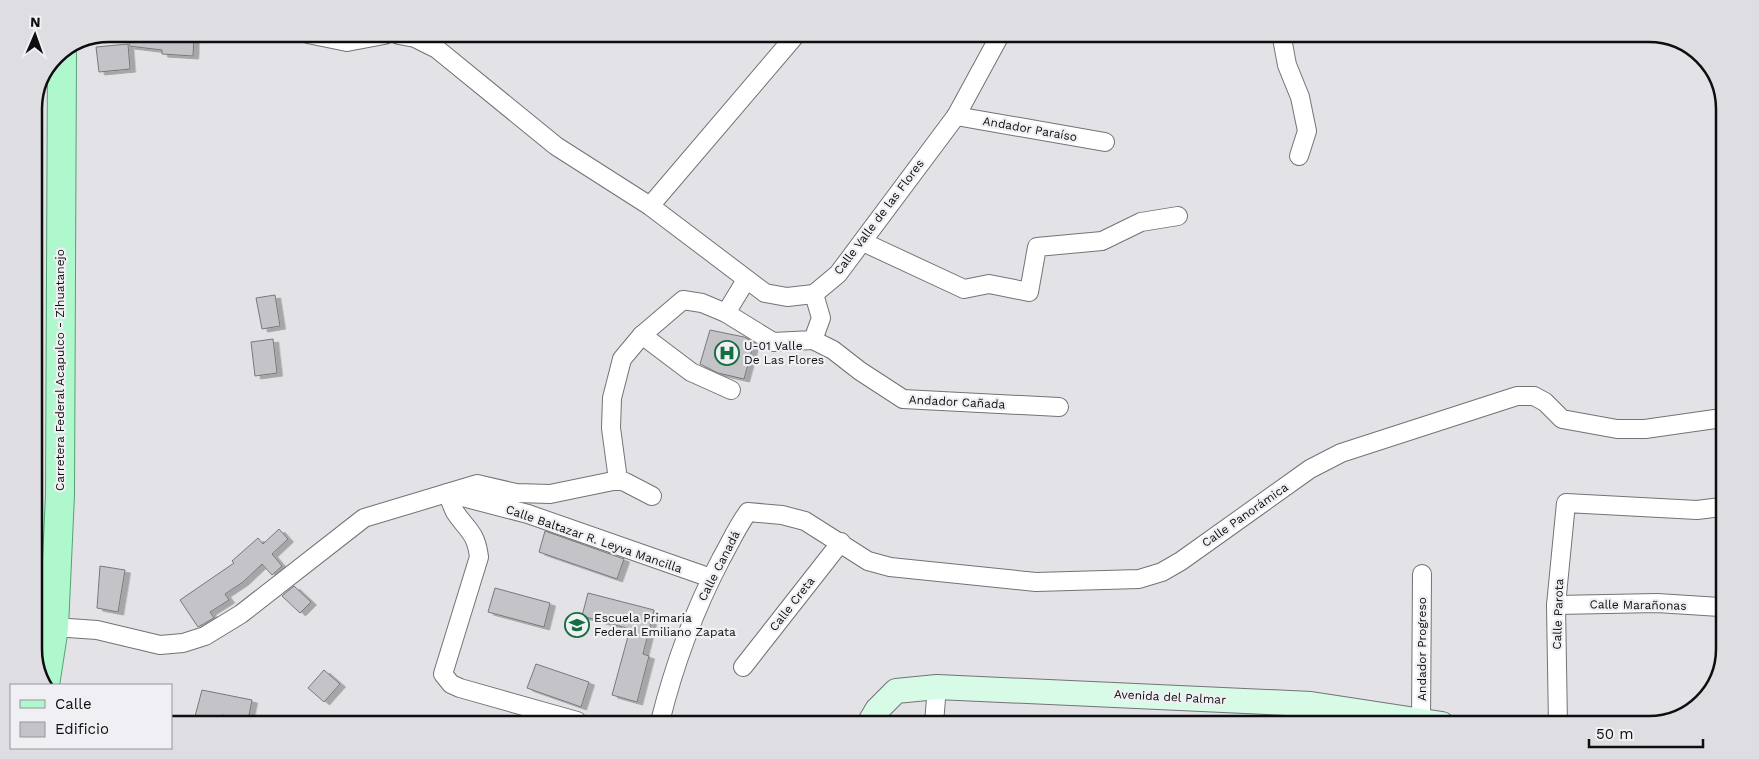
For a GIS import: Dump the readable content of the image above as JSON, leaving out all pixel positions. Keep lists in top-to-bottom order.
{
  "streets": {
    "main road": ["Carretera Federal Acapulco - Zihuatanejo"],
    "street": [
      "Andador Paraíso",
      "Calle Valle de las Flores",
      "Andador Cañada",
      "Calle Panorámica",
      "Calle Baltazar R. Leyva Mancilla",
      "Calle Canadá",
      "Calle Creta",
      "Calle Marañonas",
      "Calle Parota",
      "Andador Progreso",
      "Avenida del Palmar"
    ]
  },
  "crossings": [
    ["Andador Paraíso", "Calle Valle de las Flores"],
    ["Calle Panorámica", "Calle Canadá"],
    ["Calle Panorámica", "Calle Creta"],
    ["Calle Baltazar R. Leyva Mancilla", "Calle Canadá"],
    ["Calle Marañonas", "Calle Parota"]
  ],
  "places": {
    "hospital": ["U-01 Valle De Las Flores"],
    "school or university": ["Escuela Primaria Federal Emiliano Zapata"]
  },
  "legend": ["Calle", "Edificio"],
  "scale_bar": "50 m",
  "north": "top"
}
